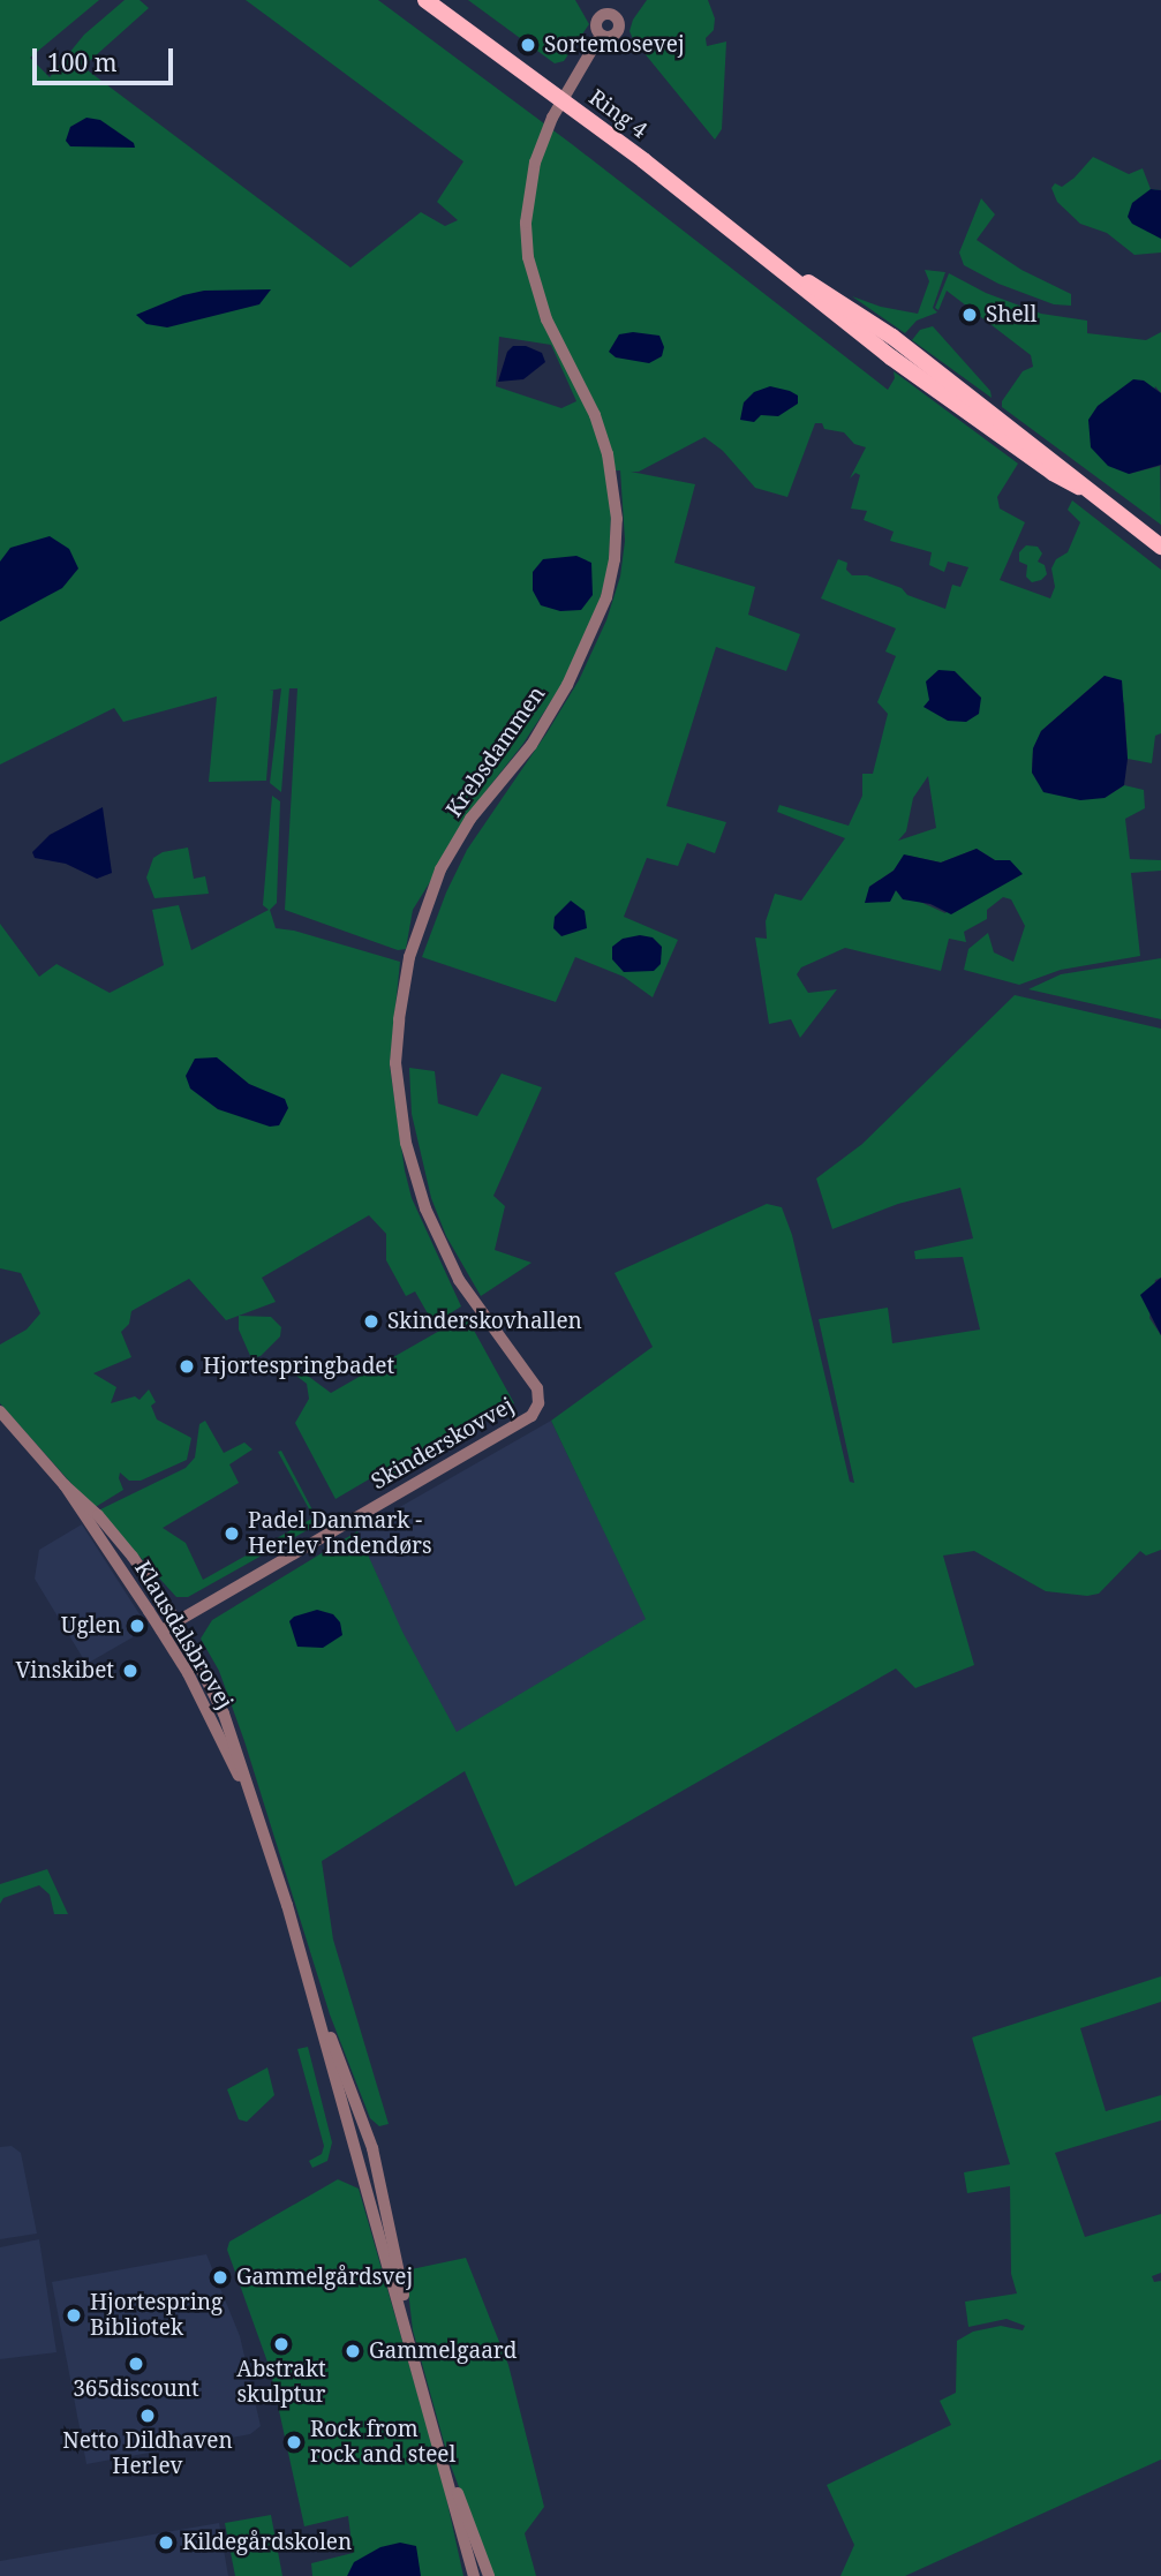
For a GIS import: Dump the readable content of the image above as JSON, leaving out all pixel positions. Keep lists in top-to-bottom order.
{
  "streets": {
    "main road": ["Ring 4"],
    "street": ["Krebsdammen", "Skinderskovvej", "Klausdalsbrovej"]
  },
  "crossings": [
    ["Ring 4", "Krebsdammen"],
    ["Krebsdammen", "Skinderskovvej"],
    ["Skinderskovvej", "Klausdalsbrovej"]
  ],
  "places": [
    "Sortemosevej",
    "Shell",
    "Skinderskovhallen",
    "Hjortespringbadet",
    "Padel Danmark - Herlev Indendørs",
    "Uglen",
    "Vinskibet",
    "Gammelgårdsvej",
    "Hjortespring Bibliotek",
    "Abstrakt skulptur",
    "Gammelgaard",
    "365discount",
    "Netto Dildhaven Herlev",
    "Rock from rock and steel",
    "Kildegårdskolen"
  ],
  "scale_bar": "100 m"
}
